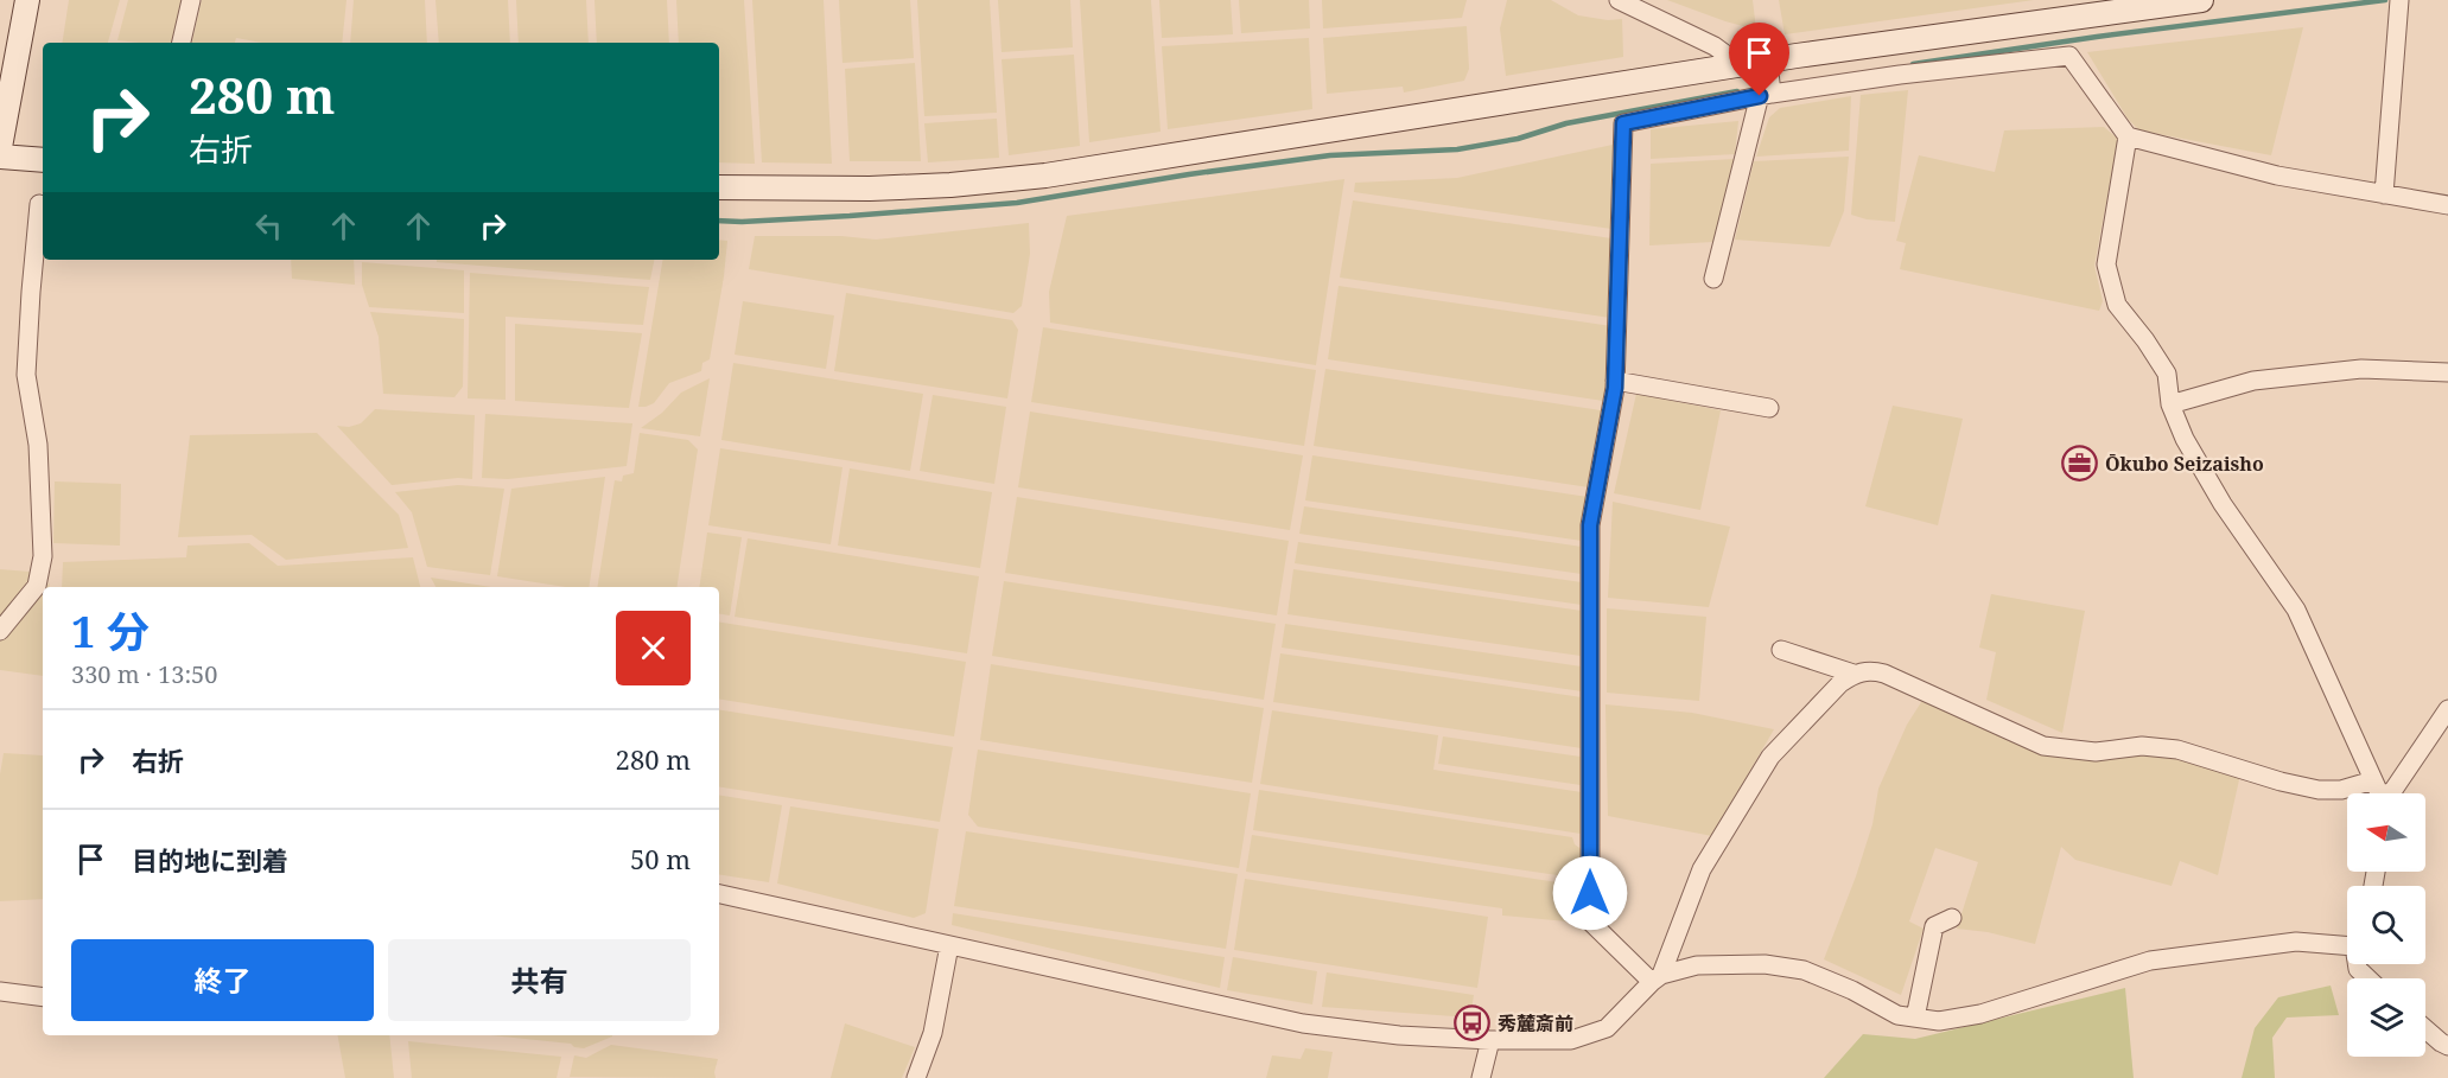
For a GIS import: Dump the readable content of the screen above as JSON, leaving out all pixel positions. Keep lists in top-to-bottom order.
{
  "places": {
    "office": ["Ōkubo Seizaisho"],
    "bus stop": ["秀麓斎前"]
  },
  "north": "left",
  "page": {
    "turn": ["280 m", "右折"],
    "heading": ["1 分", "330 m · 13:50"],
    "list": [
      {
        "name": "右折",
        "value": "280 m"
      },
      {
        "name": "目的地に到着",
        "value": "50 m"
      }
    ],
    "buttons": ["終了", "共有"]
  }
}
